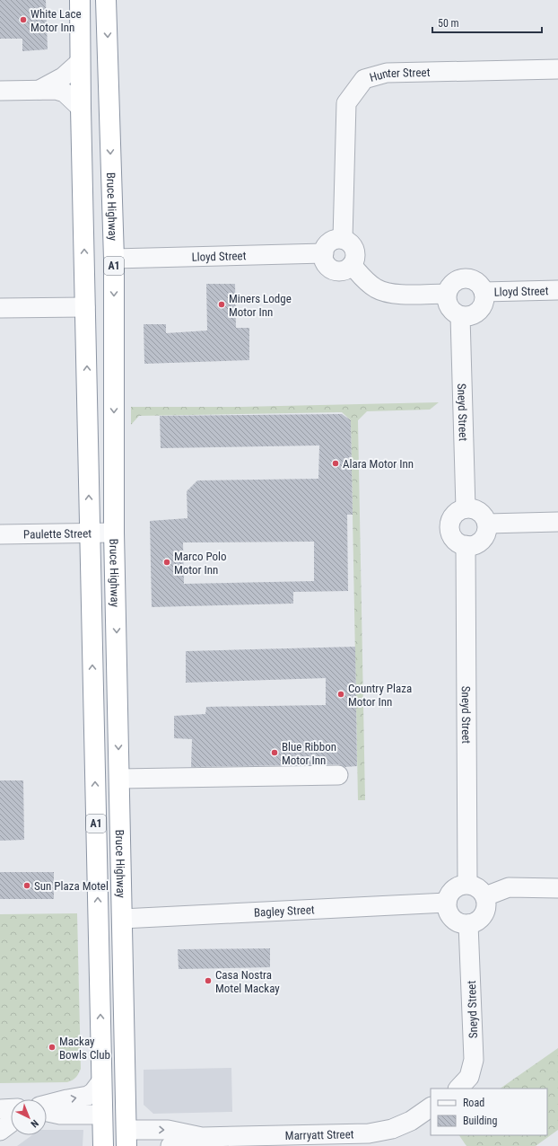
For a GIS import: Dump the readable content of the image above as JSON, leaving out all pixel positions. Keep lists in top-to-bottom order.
{
  "streets": {
    "highway": ["Bruce Highway", "A1"],
    "street": [
      "Hunter Street",
      "Lloyd Street",
      "Sneyd Street",
      "Paulette Street",
      "Bagley Street",
      "Marryatt Street"
    ]
  },
  "crossings": [
    ["Hunter Street", "Lloyd Street"],
    ["Bruce Highway", "Lloyd Street"],
    ["Bruce Highway", "Paulette Street"],
    ["Bruce Highway", "Bagley Street"],
    ["Bruce Highway", "Marryatt Street"],
    ["Lloyd Street", "Sneyd Street"],
    ["Sneyd Street", "Bagley Street"]
  ],
  "places": [
    "White Lace Motor Inn",
    "Miners Lodge Motor Inn",
    "Alara Motor Inn",
    "Marco Polo Motor Inn",
    "Country Plaza Motor Inn",
    "Blue Ribbon Motor Inn",
    "Sun Plaza Motel",
    "Casa Nostra Motel Mackay",
    "Mackay Bowls Club"
  ],
  "legend": ["Road", "Building"],
  "scale_bar": "50 m",
  "north": "bottom right"
}
